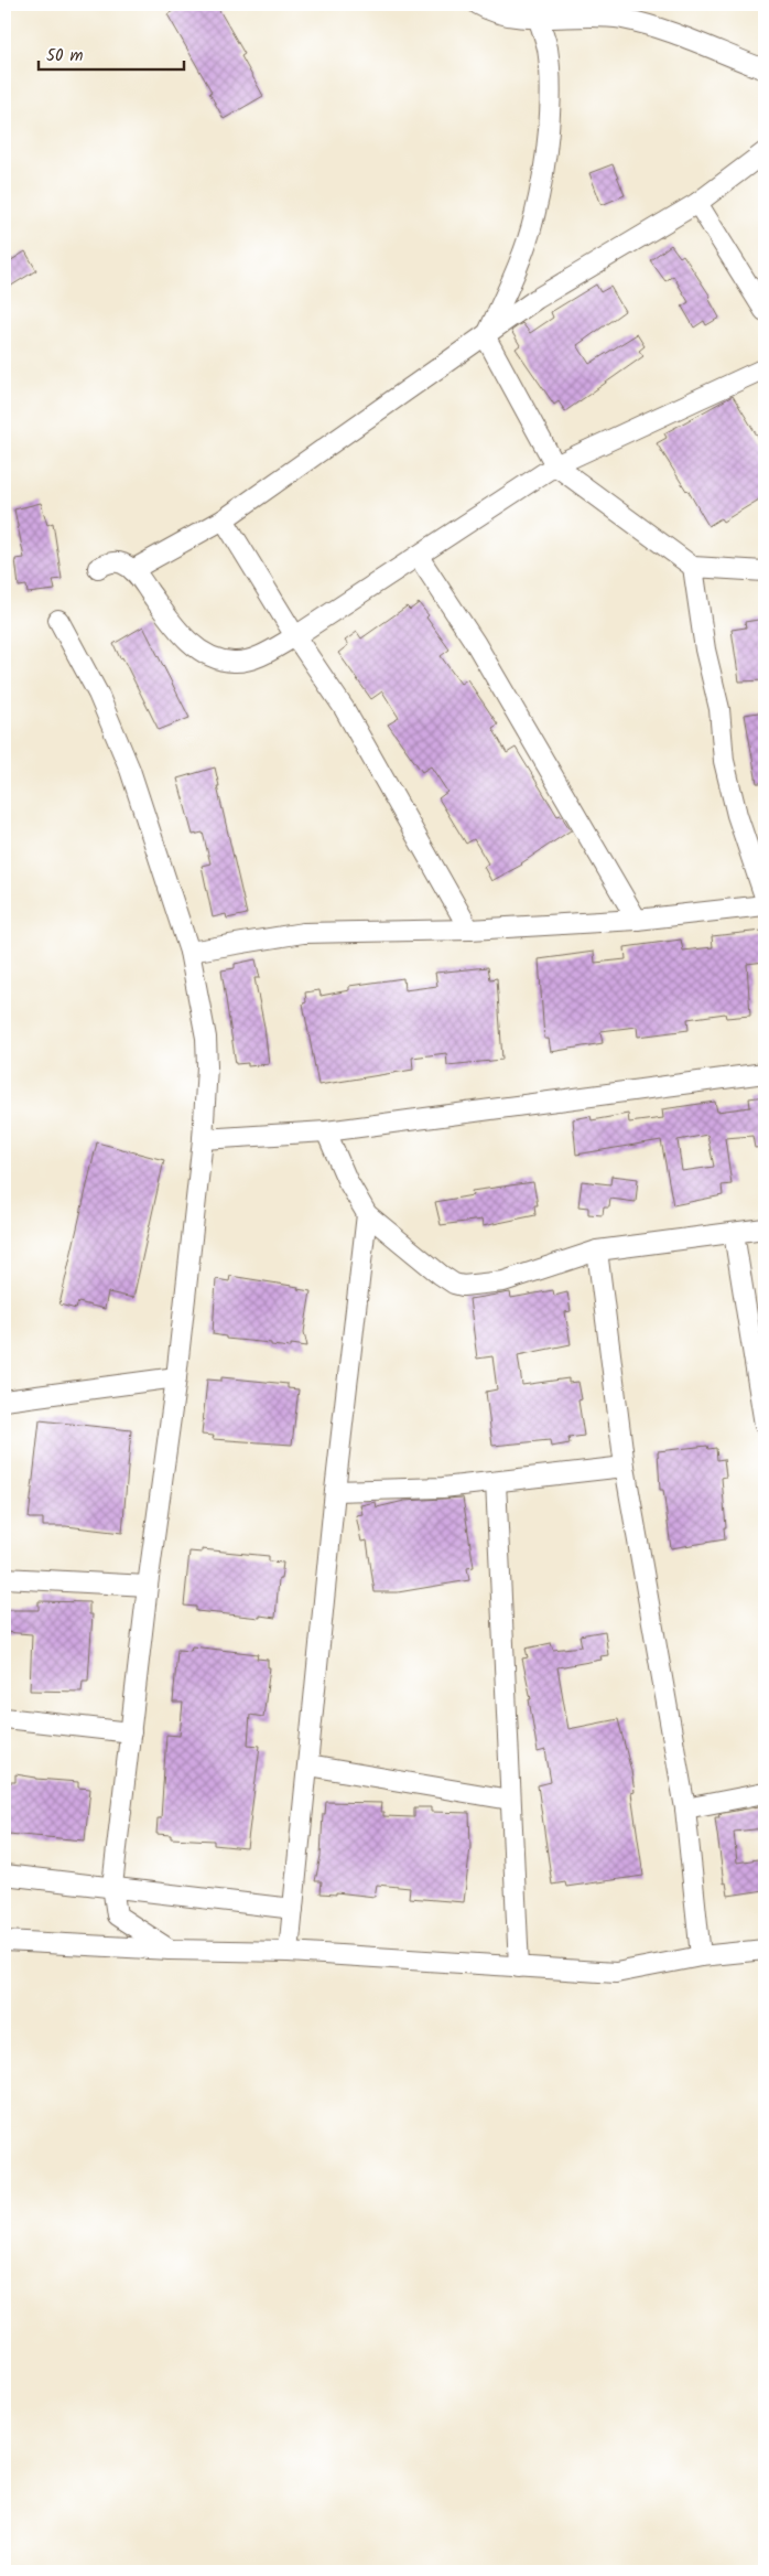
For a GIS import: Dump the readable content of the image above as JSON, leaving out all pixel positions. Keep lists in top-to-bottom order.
{
  "scale_bar": "50 m"
}
